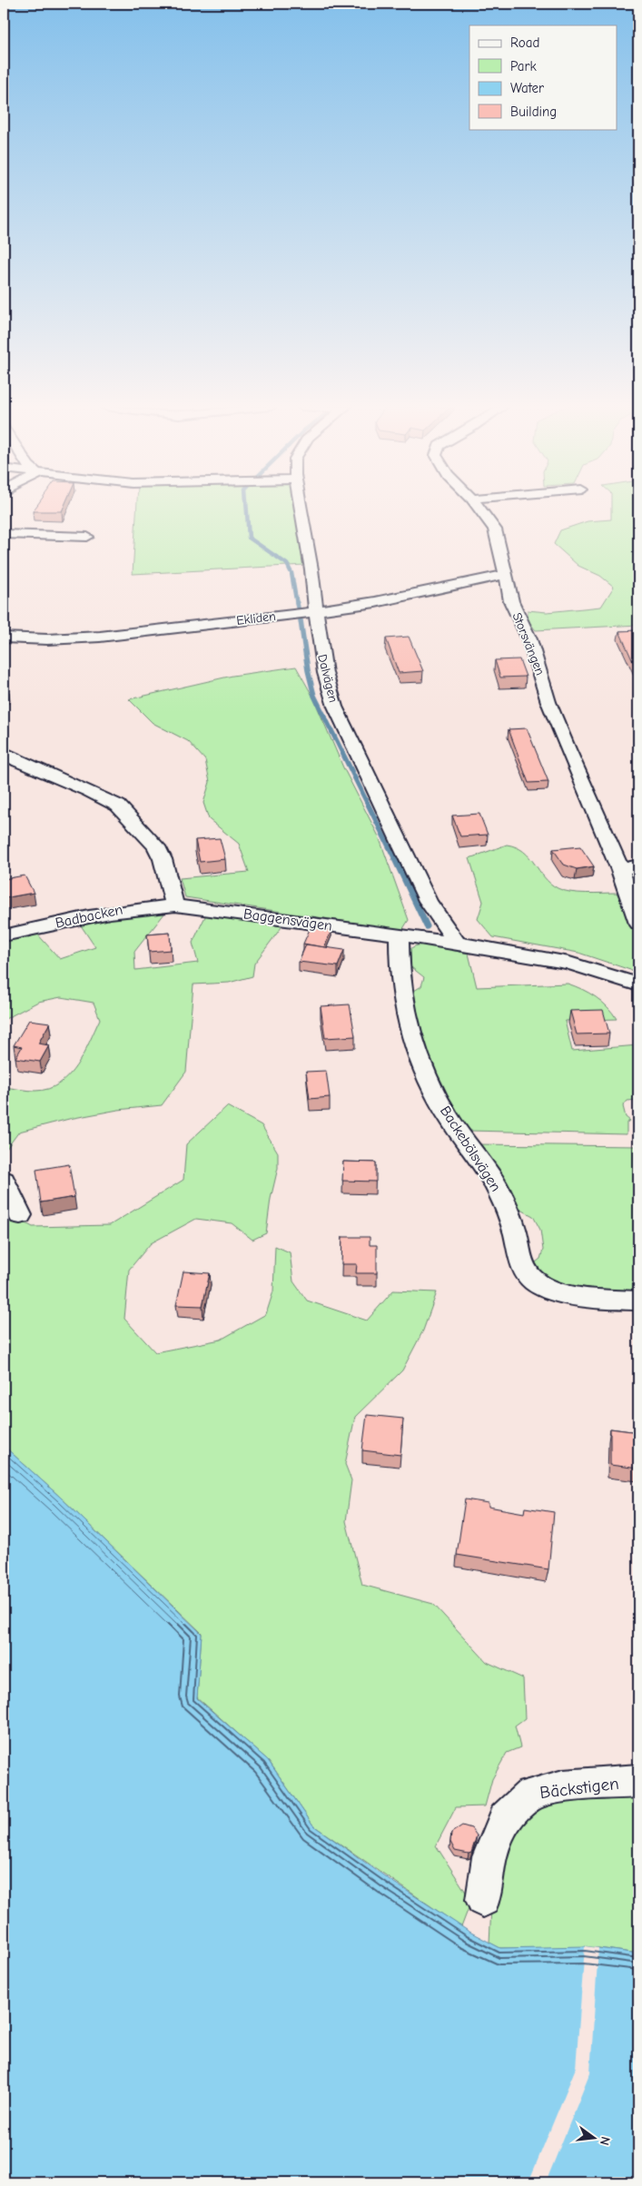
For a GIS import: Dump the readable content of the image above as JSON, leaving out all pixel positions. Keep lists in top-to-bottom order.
{
  "streets": {
    "street": [
      "Ekliden",
      "Storsvängen",
      "Dalvägen",
      "Badbacken",
      "Baggensvägen",
      "Backebölsvägen",
      "Bäckstigen"
    ]
  },
  "crossings": [
    ["Ekliden", "Storsvängen"],
    ["Ekliden", "Dalvägen"],
    ["Dalvägen", "Baggensvägen"],
    ["Badbacken", "Baggensvägen"],
    ["Baggensvägen", "Backebölsvägen"]
  ],
  "legend": [
    "Road",
    "Park",
    "Water",
    "Building"
  ],
  "north": "right"
}
